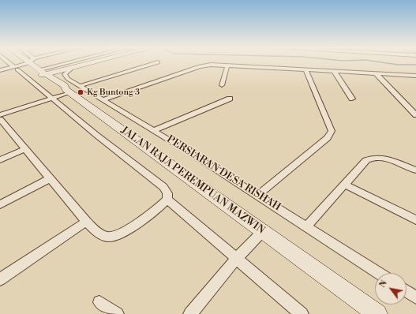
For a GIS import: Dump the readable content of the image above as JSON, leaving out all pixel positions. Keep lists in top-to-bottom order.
{
  "streets": {
    "main road": ["JALAN RAJA PEREMPUAN MAZWIN"],
    "street": ["PERSIARAN DESA RISHAH"]
  },
  "crossings": [
    ["PERSIARAN DESA RISHAH", "JALAN RAJA PEREMPUAN MAZWIN"]
  ],
  "places": ["Kg Buntong 3"],
  "north": "top left"
}
